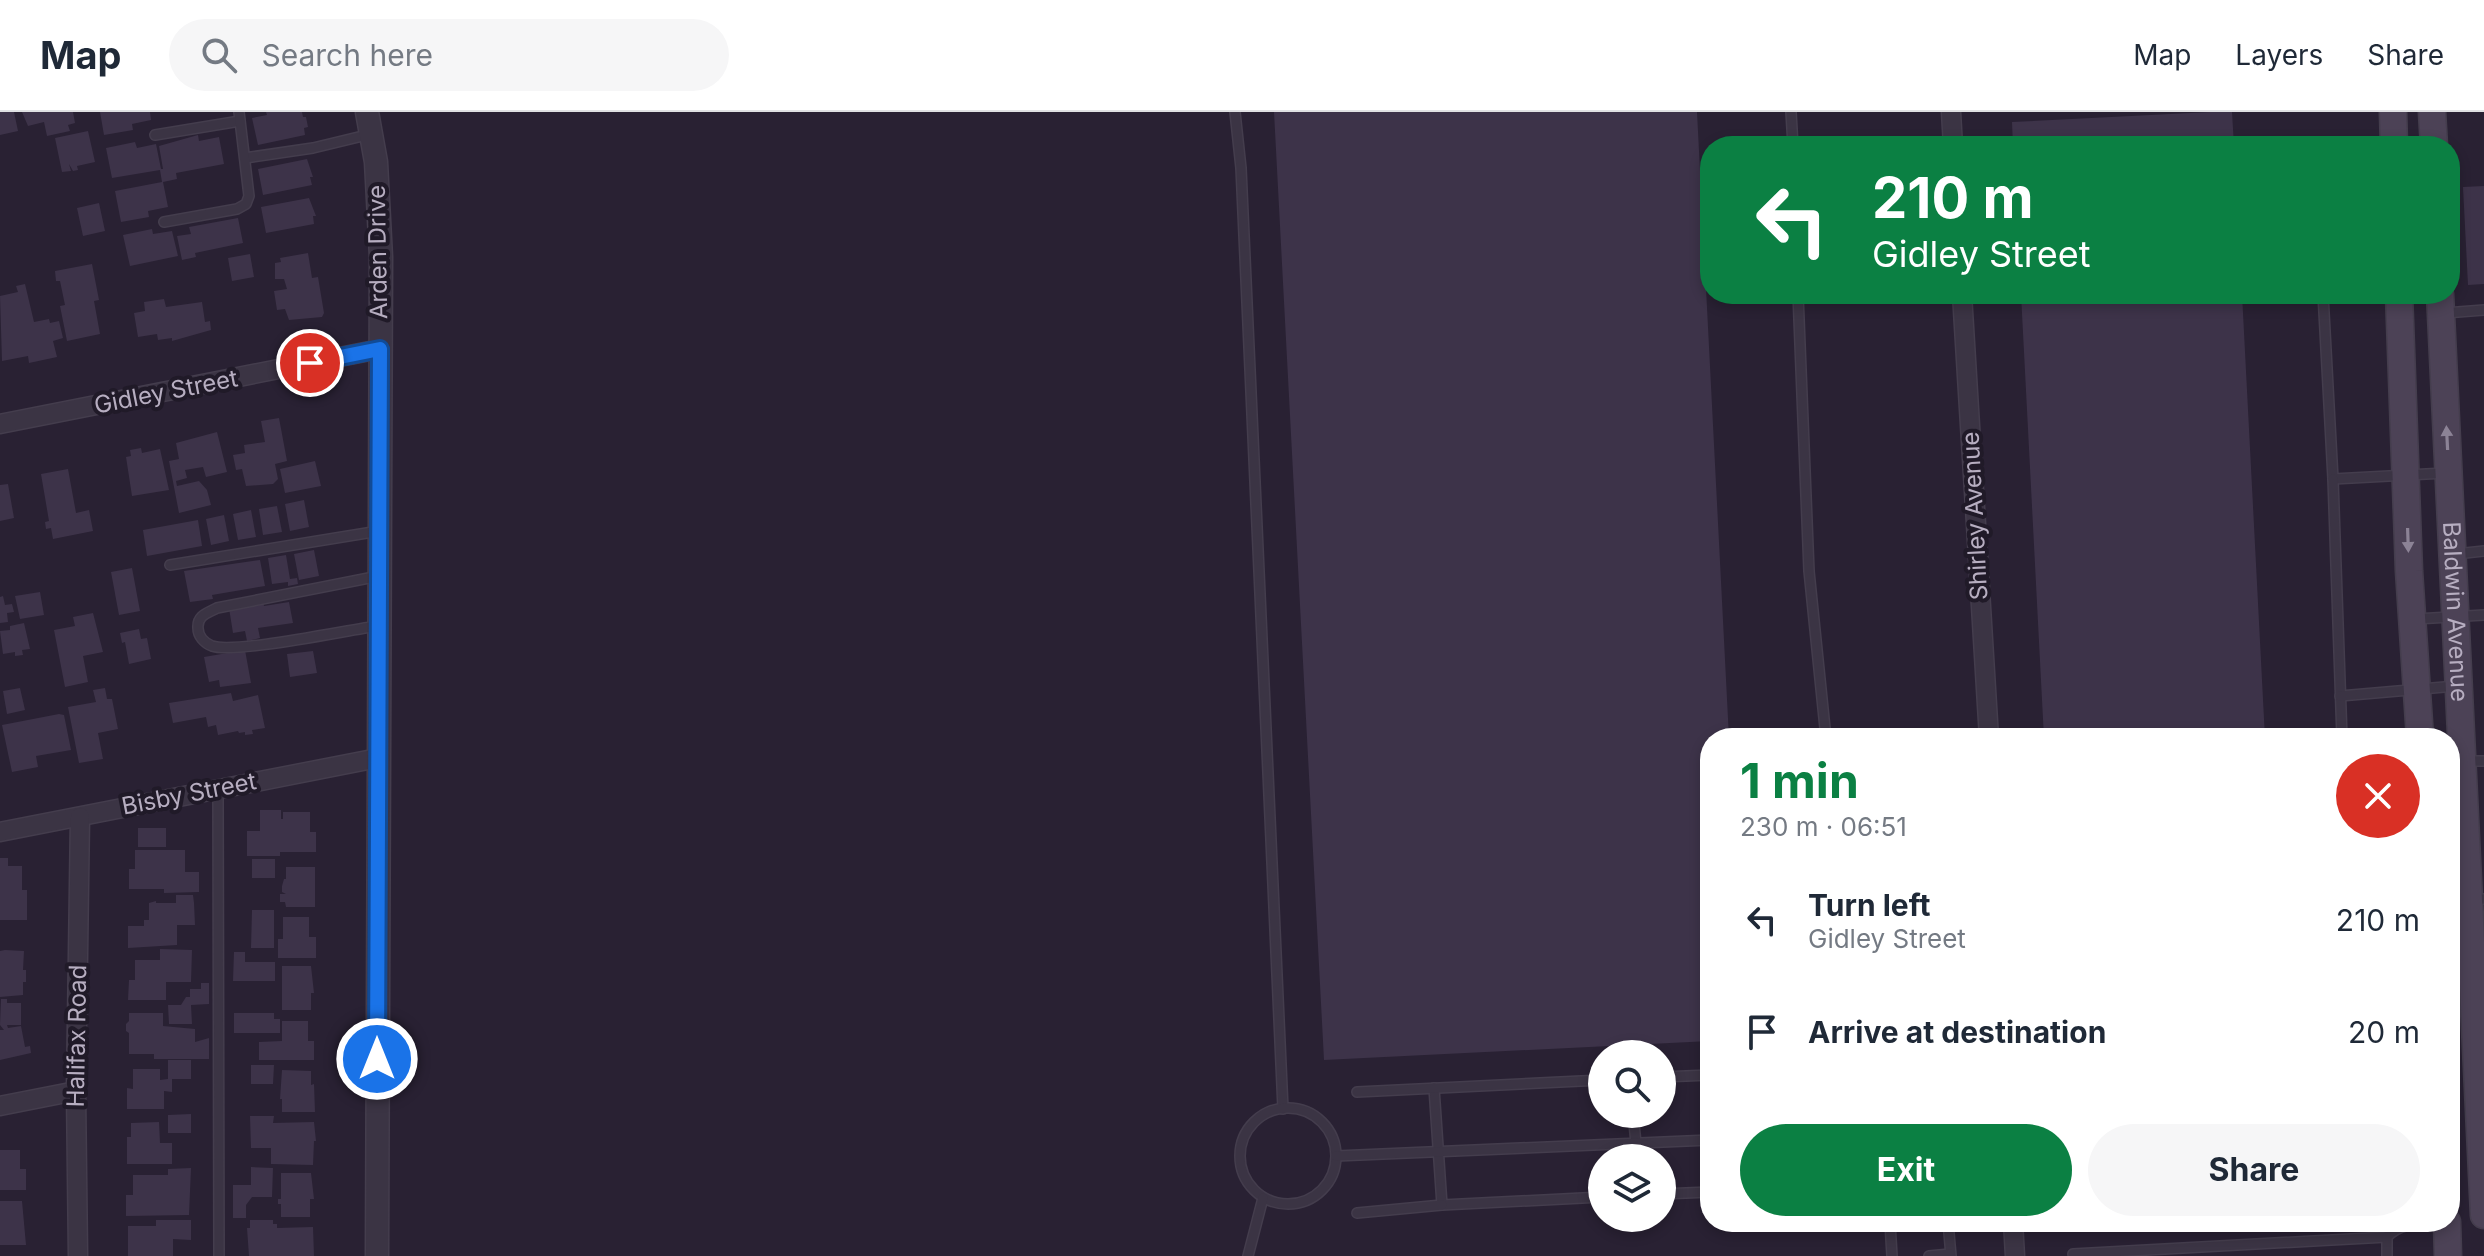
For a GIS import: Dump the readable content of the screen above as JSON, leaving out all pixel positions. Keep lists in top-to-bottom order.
{
  "streets": {
    "main road": ["Baldwin Avenue"],
    "street": [
      "Arden Drive",
      "Gidley Street",
      "Shirley Avenue",
      "Bisby Street",
      "Halifax Road"
    ]
  },
  "crossings": [
    ["Arden Drive", "Gidley Street"],
    ["Arden Drive", "Bisby Street"],
    ["Bisby Street", "Halifax Road"]
  ],
  "page": {
    "header": "Map",
    "search": "Search here",
    "nav": ["Map", "Layers", "Share"],
    "turn": ["210 m", "Gidley Street"],
    "heading": ["1 min", "230 m · 06:51"],
    "list": [
      {
        "name": "Turn left",
        "note": "Gidley Street",
        "value": "210 m"
      },
      {
        "name": "Arrive at destination",
        "value": "20 m"
      }
    ],
    "buttons": ["Exit", "Share"]
  }
}
